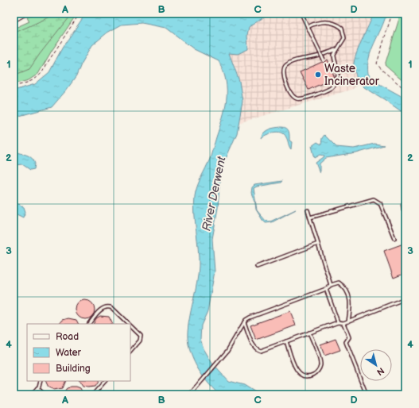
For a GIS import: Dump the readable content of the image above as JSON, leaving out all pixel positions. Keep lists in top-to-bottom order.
{
  "water": ["River Derwent"],
  "places": ["Waste Incinerator"],
  "legend": ["Road", "Water", "Building"],
  "north": "bottom right",
  "grid": {
    "columns": [
      "A",
      "B",
      "C",
      "D"
    ],
    "rows": [
      "1",
      "2",
      "3",
      "4"
    ]
  }
}
